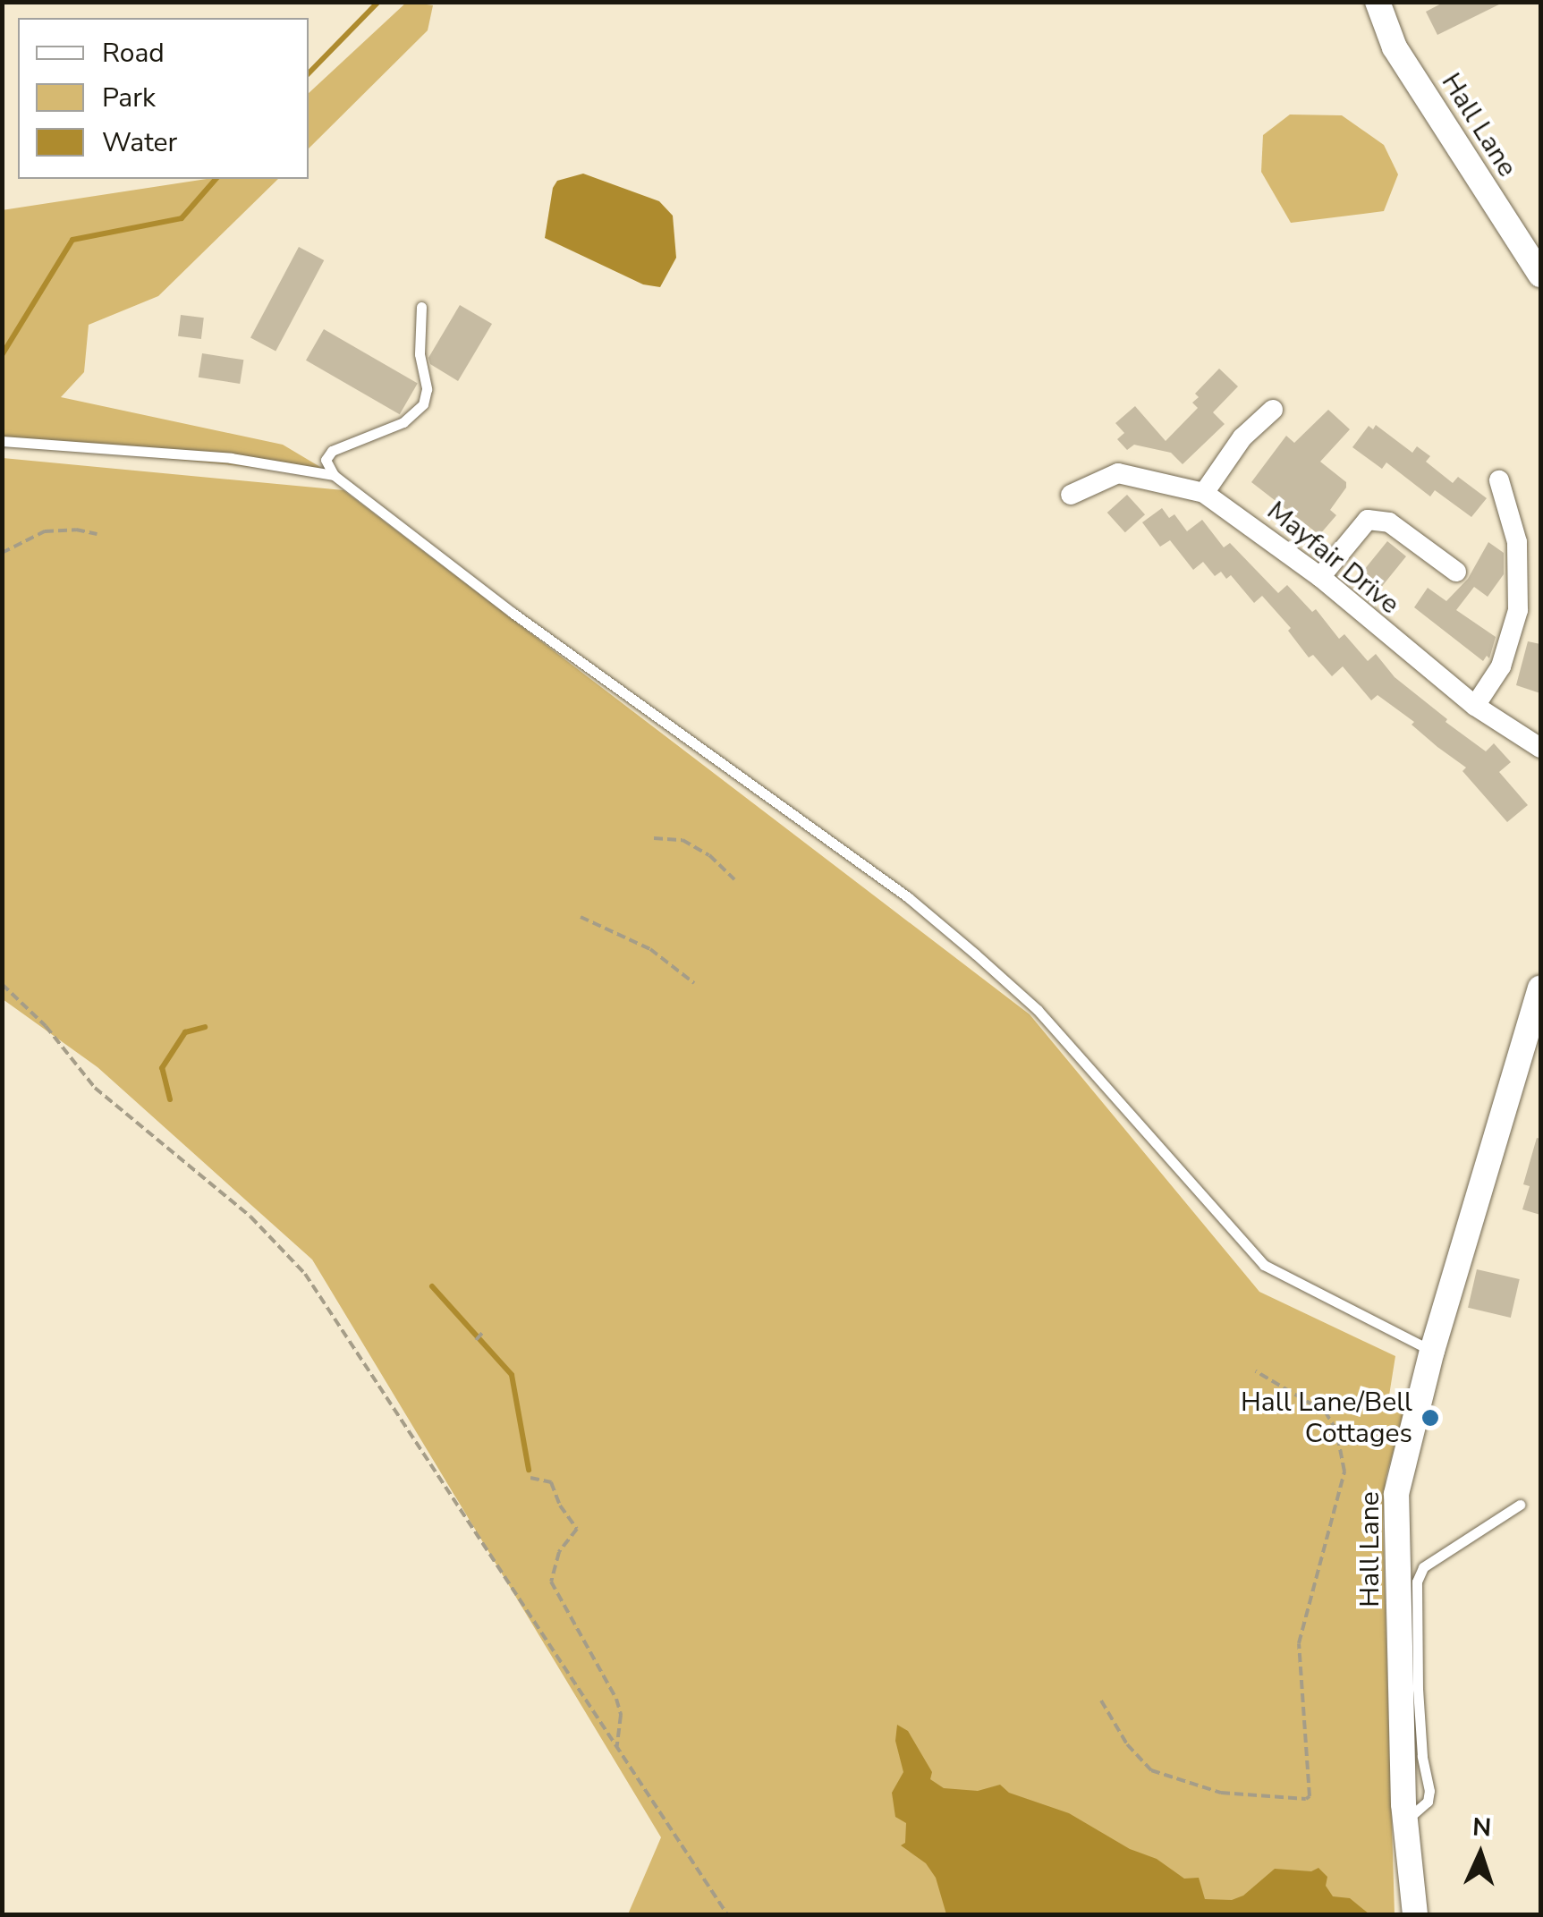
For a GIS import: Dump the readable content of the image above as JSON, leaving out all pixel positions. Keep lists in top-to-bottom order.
{
  "streets": {
    "street": ["Hall Lane", "Mayfair Drive"]
  },
  "places": ["Hall Lane/Bell Cottages"],
  "legend": ["Road", "Park", "Water"],
  "north": "top"
}
